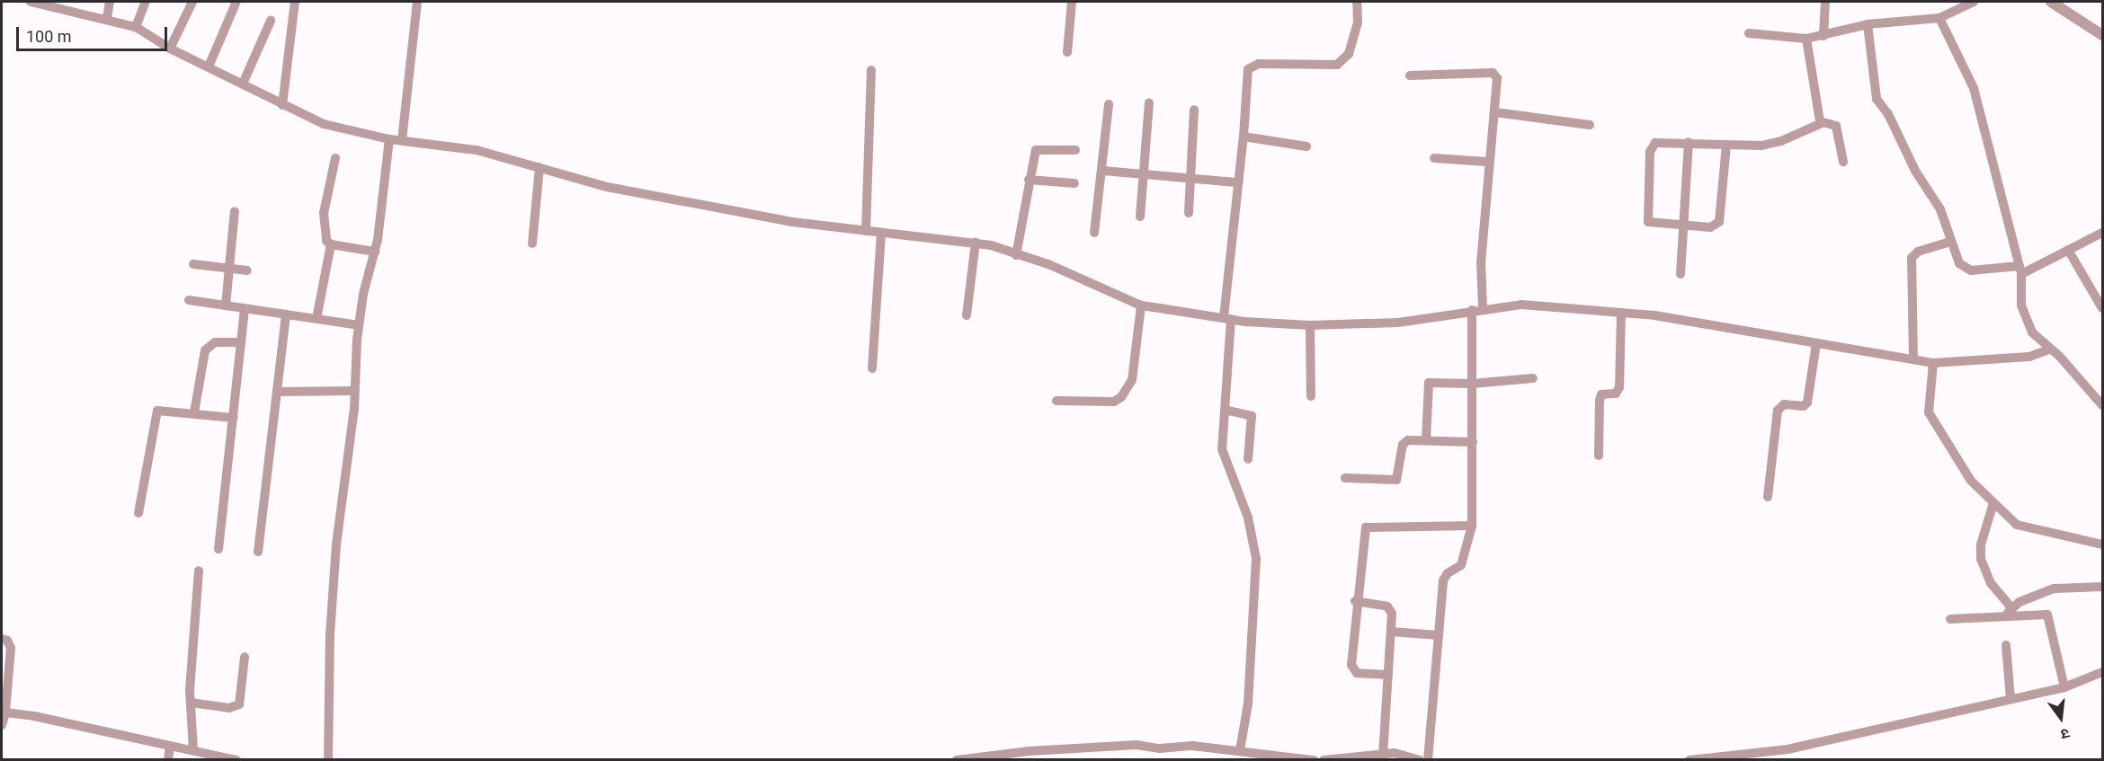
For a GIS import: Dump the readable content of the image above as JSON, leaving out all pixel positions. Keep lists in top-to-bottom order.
{
  "scale_bar": "100 m",
  "north": "bottom"
}
